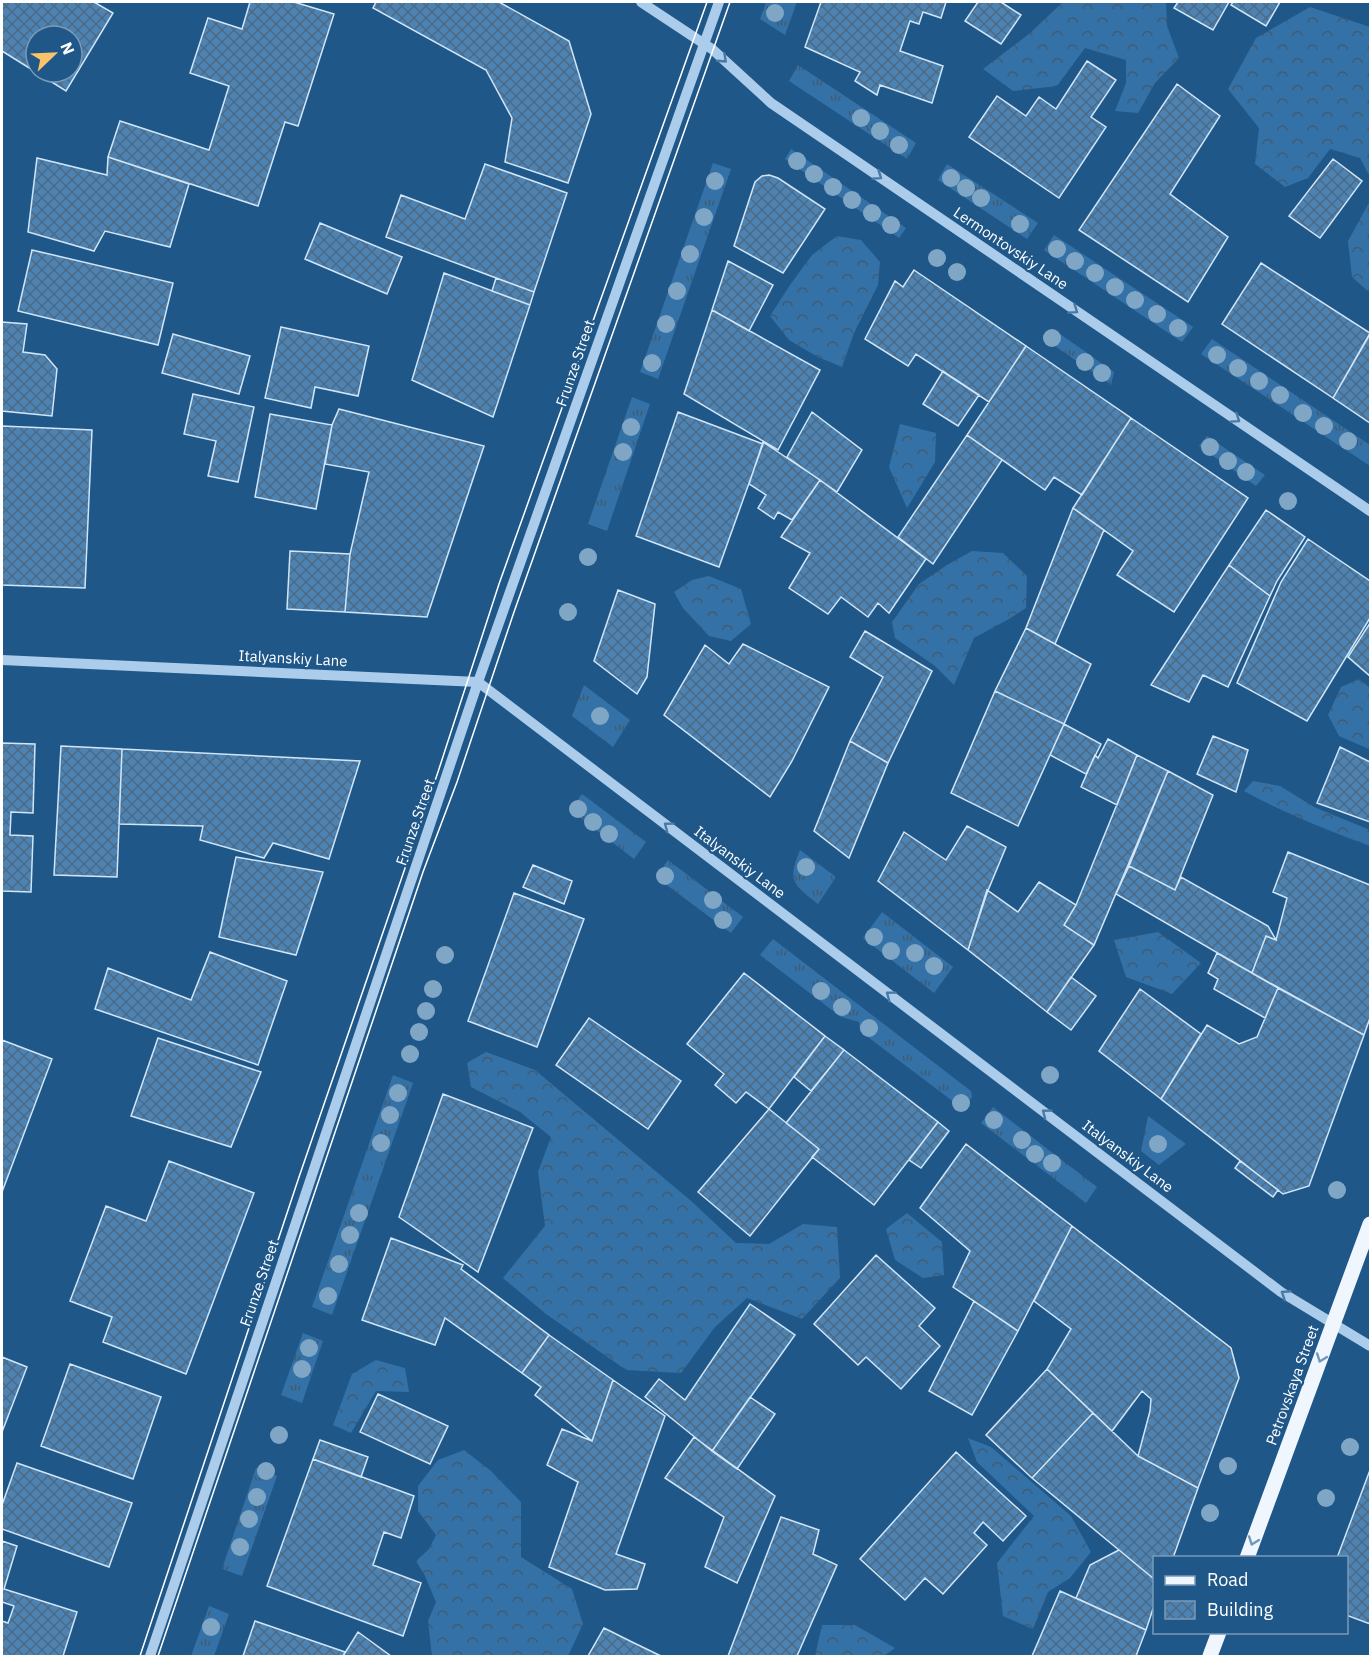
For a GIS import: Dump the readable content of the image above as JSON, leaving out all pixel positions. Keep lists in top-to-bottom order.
{
  "streets": {
    "main road": ["Petrovskaya Street"],
    "street": ["Lermontovskiy Lane", "Frunze Street", "Italyanskiy Lane"]
  },
  "crossings": [
    ["Lermontovskiy Lane", "Frunze Street"],
    ["Frunze Street", "Italyanskiy Lane"],
    ["Italyanskiy Lane", "Petrovskaya Street"]
  ],
  "one_way": ["Lermontovskiy Lane", "Italyanskiy Lane", "Petrovskaya Street"],
  "legend": ["Road", "Building"],
  "north": "top right"
}
